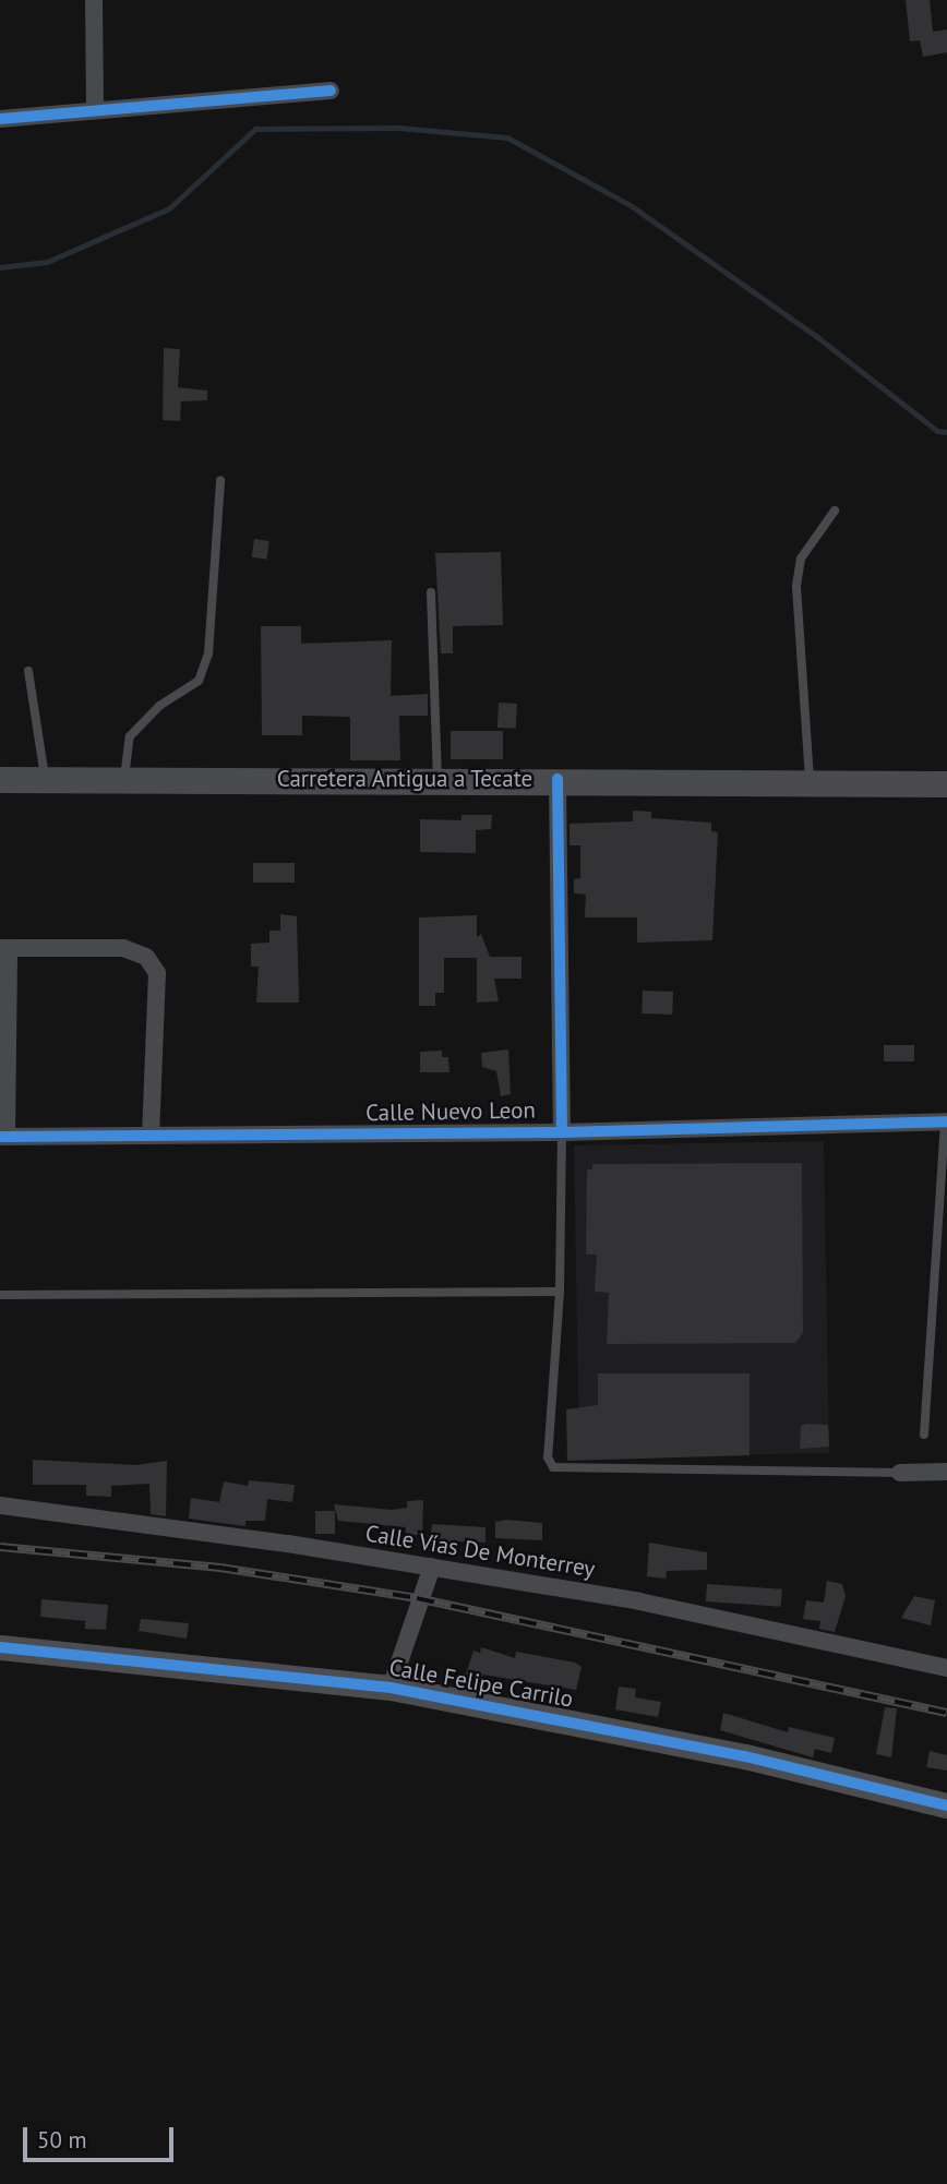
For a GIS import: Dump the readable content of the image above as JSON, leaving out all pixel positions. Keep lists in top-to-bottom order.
{
  "streets": {
    "main road": ["Carretera Antigua a Tecate"],
    "street": ["Calle Nuevo Leon", "Calle Vías De Monterrey", "Calle Felipe Carrilo"]
  },
  "scale_bar": "50 m"
}
